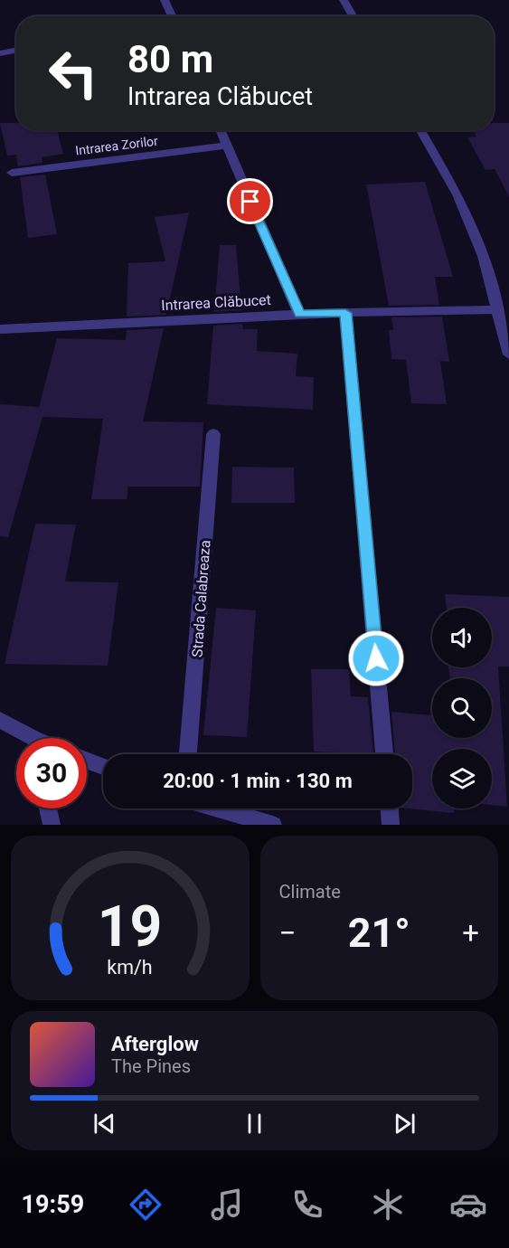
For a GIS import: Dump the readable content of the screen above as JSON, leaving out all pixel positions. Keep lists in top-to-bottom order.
{
  "streets": {
    "street": ["Intrarea Zorilor", "Intrarea Clăbucet", "Strada Calabreaza"]
  },
  "page": {
    "turn": ["80 m", "Intrarea Clăbucet"],
    "limit": "30",
    "trip": "20:00 · 1 min · 130 m",
    "tile": "Climate",
    "heat": ["−", "21°", "+"],
    "song": ["Afterglow", "The Pines"],
    "tabs": "19:59",
    "gauge": ["19", "km/h"]
  }
}
